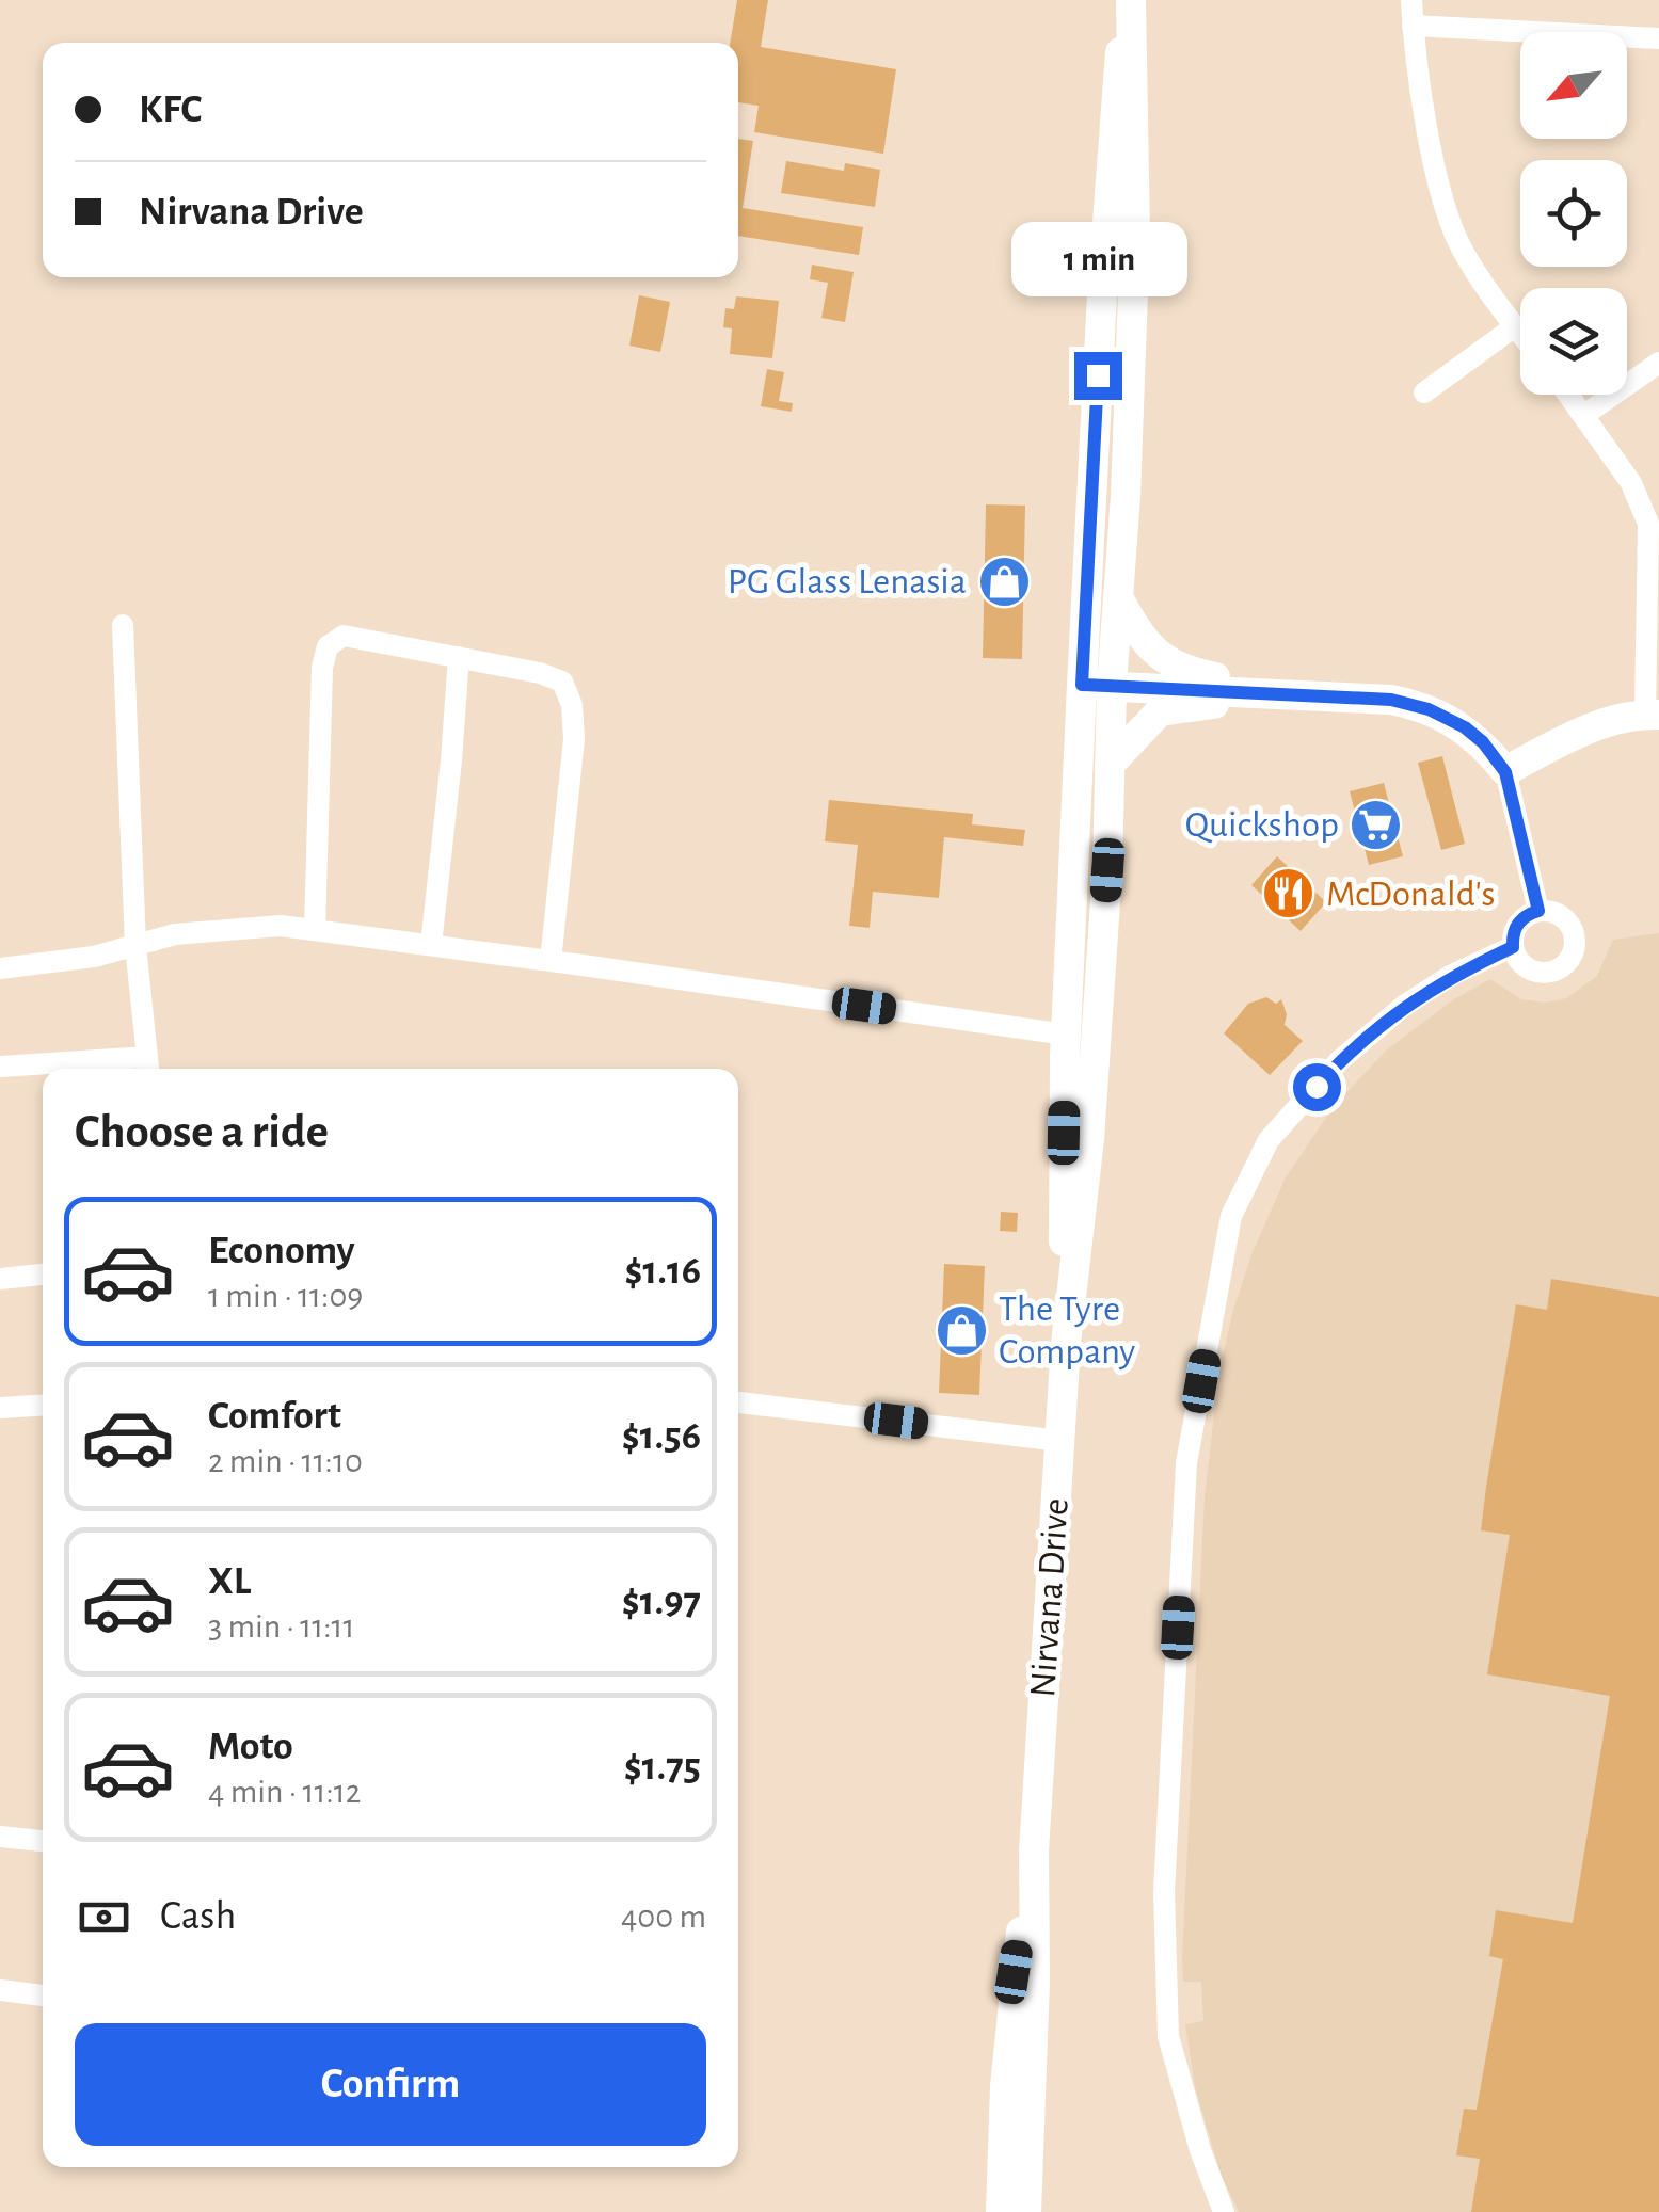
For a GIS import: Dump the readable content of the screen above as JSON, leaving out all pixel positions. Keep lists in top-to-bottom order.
{
  "streets": {
    "main road": ["Nirvana Drive"]
  },
  "places": {
    "shop": ["PG Glass Lenasia", "The Tyre Company"],
    "supermarket": ["Quickshop"],
    "restaurant": ["McDonald's"]
  },
  "north": "bottom left",
  "page": {
    "banner": ["KFC", "Nirvana Drive"],
    "bubble": "1 min",
    "heading": "Choose a ride",
    "list": [
      {
        "name": "Economy",
        "note": "1 min · 11:09",
        "value": "$1.16"
      },
      {
        "name": "Comfort",
        "note": "2 min · 11:10",
        "value": "$1.56"
      },
      {
        "name": "XL",
        "note": "3 min · 11:11",
        "value": "$1.97"
      },
      {
        "name": "Moto",
        "note": "4 min · 11:12",
        "value": "$1.75"
      }
    ],
    "pay": ["Cash", "400 m"],
    "buttons": "Confirm"
  }
}
